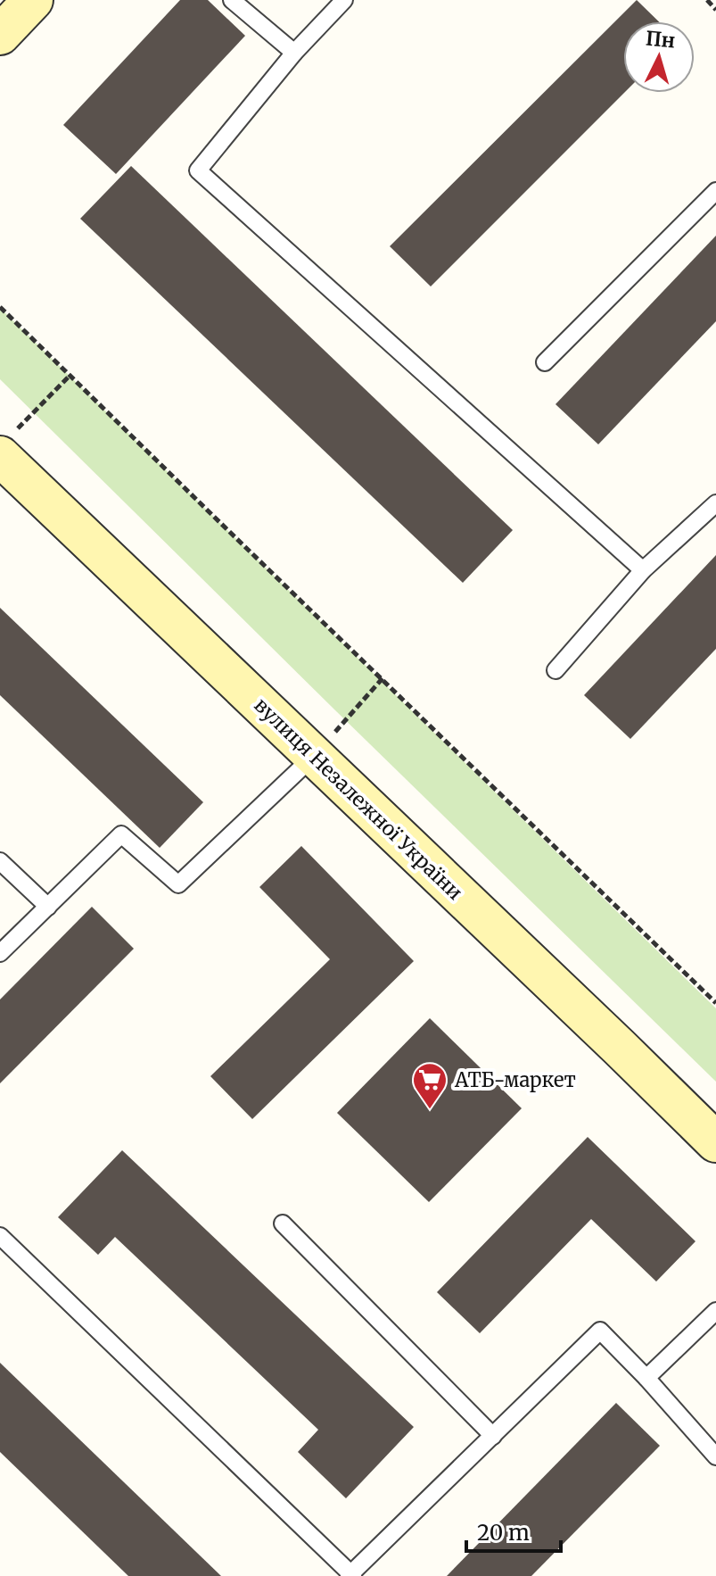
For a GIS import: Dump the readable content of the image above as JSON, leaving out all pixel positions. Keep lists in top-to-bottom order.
{
  "streets": {
    "street": ["вулиця Незалежної України"]
  },
  "places": {
    "supermarket": ["АТБ-маркет"]
  },
  "scale_bar": "20 m",
  "north": "top"
}
